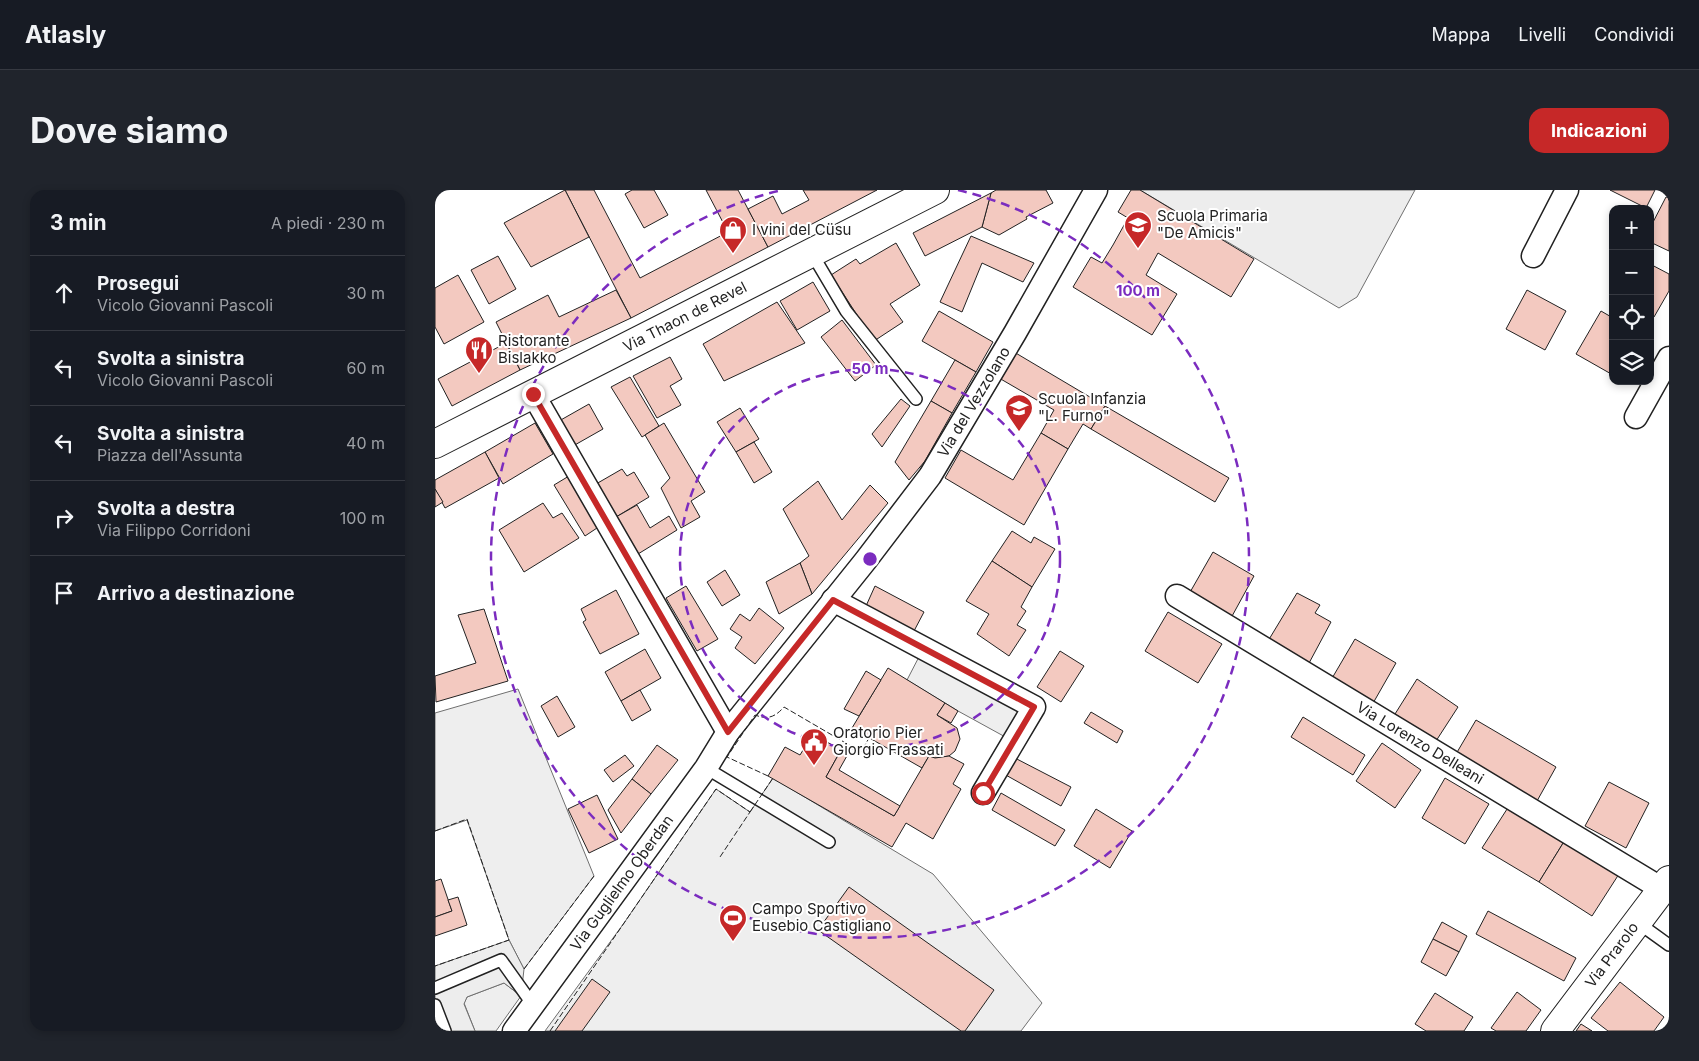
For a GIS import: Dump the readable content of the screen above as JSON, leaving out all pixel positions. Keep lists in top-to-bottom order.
{
  "streets": {
    "main road": ["Via Thaon de Revel", "Via Prarolo"],
    "street": ["Via del Vezzolano", "Via Lorenzo Delleani", "Via Guglielmo Oberdan"]
  },
  "crossings": [
    ["Via del Vezzolano", "Via Guglielmo Oberdan"],
    ["Via Lorenzo Delleani", "Via Prarolo"]
  ],
  "places": {
    "school or university": ["Scuola Primaria \"De Amicis\"", "Scuola Infanzia \"L. Furno\""],
    "shop": ["I vini del Cüsu"],
    "restaurant": ["Ristorante Bislakko"],
    "public building": ["Oratorio Pier Giorgio Frassati"],
    "sports": ["Campo Sportivo Eusebio Castigliano"]
  },
  "page": {
    "header": "Atlasly",
    "nav": ["Mappa", "Livelli", "Condividi"],
    "buttons": "Indicazioni",
    "title": "Dove siamo",
    "heading": ["3 min", "A piedi · 230 m"],
    "map_buttons": ["+", "−"],
    "list": [
      ["Prosegui", "Vicolo Giovanni Pascoli", "30 m"],
      ["Svolta a sinistra", "Vicolo Giovanni Pascoli", "60 m"],
      ["Svolta a sinistra", "Piazza dell'Assunta", "40 m"],
      ["Svolta a destra", "Via Filippo Corridoni", "100 m"],
      "Arrivo a destinazione"
    ]
  },
  "rings": ["100 m", "50 m"]
}
